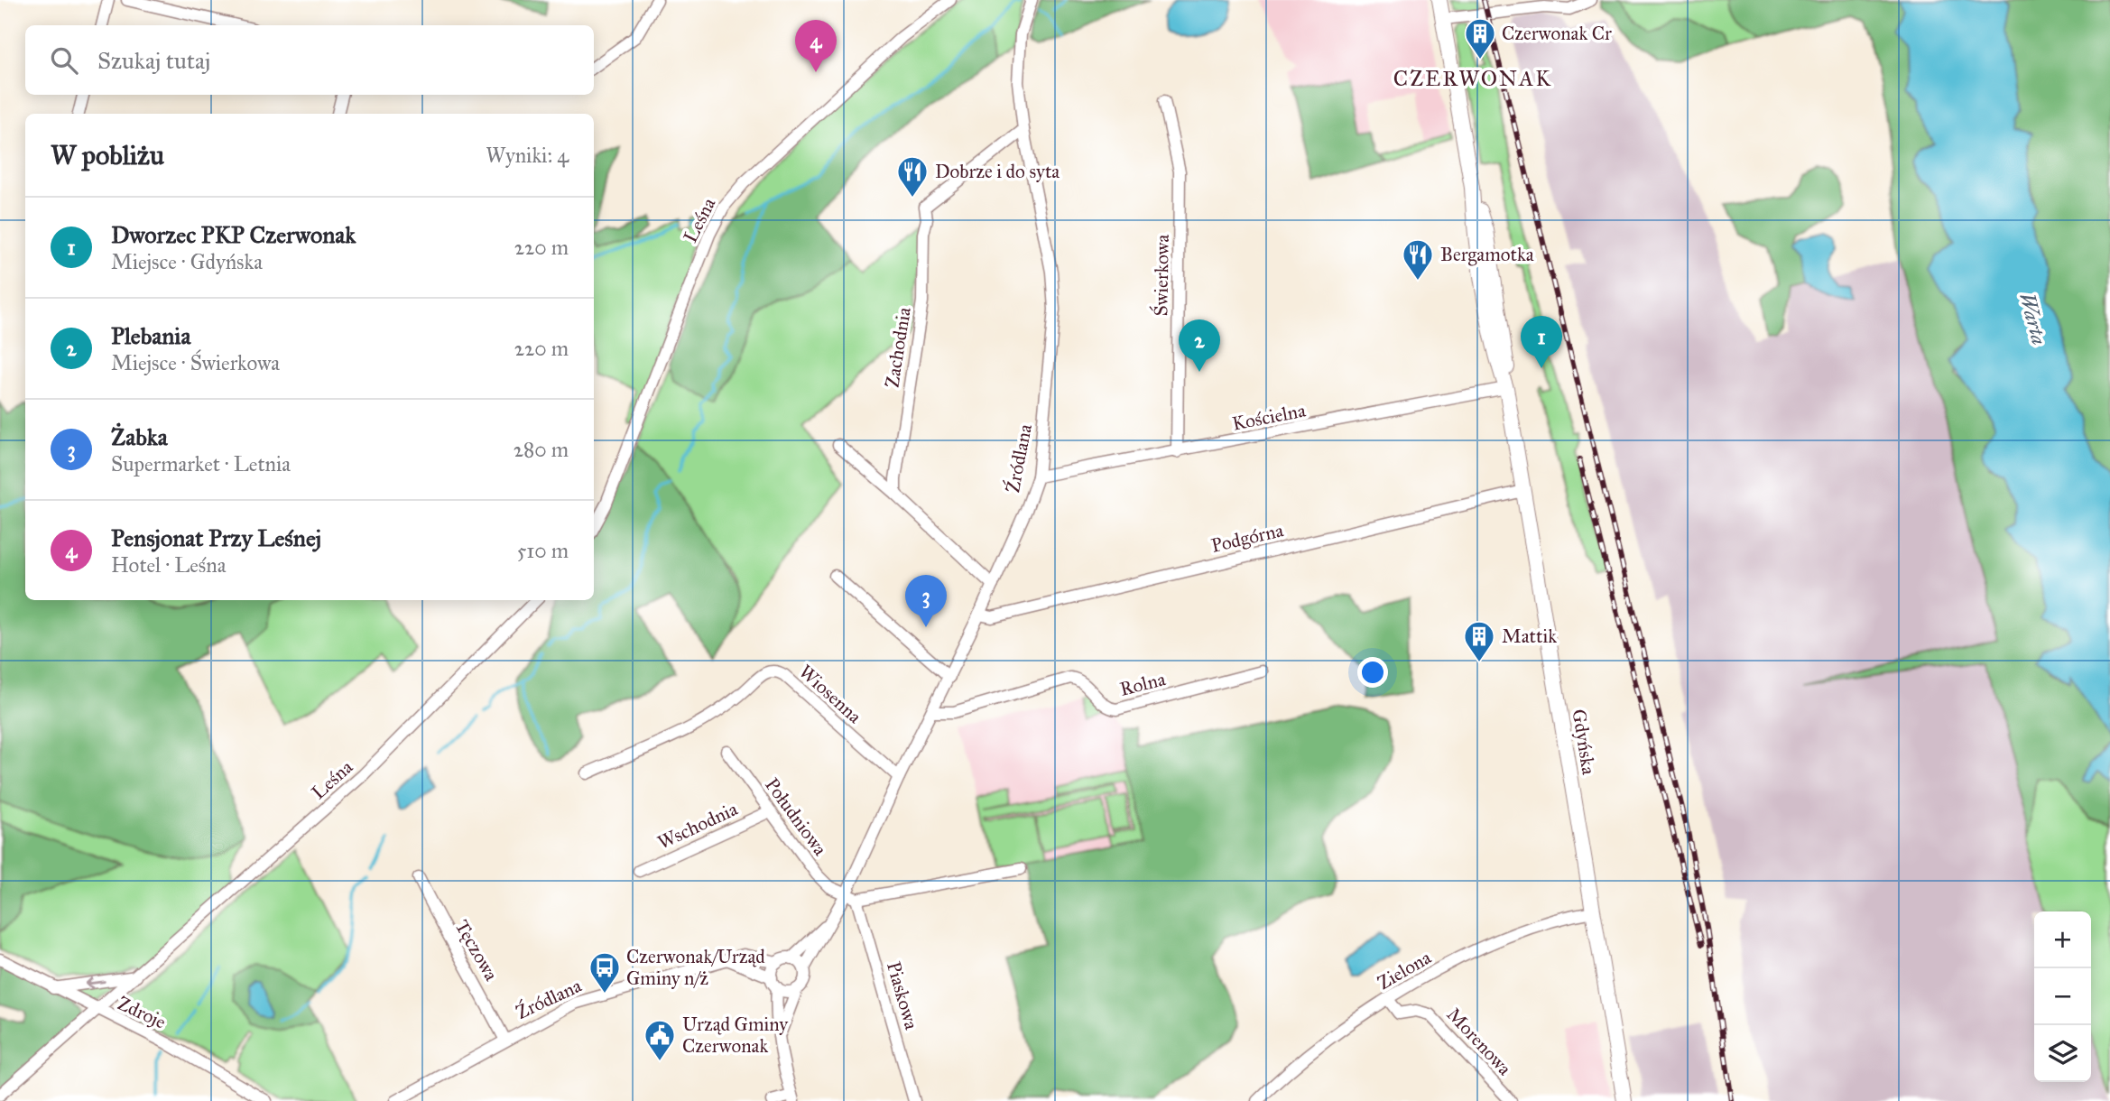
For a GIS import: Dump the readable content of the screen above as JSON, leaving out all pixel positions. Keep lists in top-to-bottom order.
{
  "streets": {
    "main road": ["Gdyńska"],
    "street": [
      "Leśna",
      "Świerkowa",
      "Zachodnia",
      "Kościelna",
      "Źródlana",
      "Podgórna",
      "Rolna",
      "Wiosenna",
      "Południowa",
      "Wschodnia",
      "Tęczowa",
      "Zielona",
      "Piaskowa",
      "Zdroje",
      "Morenowa"
    ]
  },
  "crossings": [
    ["Leśna", "Zdroje"],
    ["Świerkowa", "Kościelna"],
    ["Zachodnia", "Źródlana"],
    ["Kościelna", "Źródlana"],
    ["Kościelna", "Gdyńska"],
    ["Źródlana", "Podgórna"],
    ["Źródlana", "Rolna"],
    ["Źródlana", "Wiosenna"],
    ["Źródlana", "Południowa"],
    ["Źródlana", "Tęczowa"],
    ["Źródlana", "Piaskowa"],
    ["Podgórna", "Gdyńska"],
    ["Gdyńska", "Zielona"],
    ["Południowa", "Wschodnia"],
    ["Południowa", "Piaskowa"],
    ["Zielona", "Morenowa"]
  ],
  "districts": ["CZERWONAK"],
  "water": ["Warta"],
  "places": {
    "building": ["Czerwonak Cr", "Mattik"],
    "restaurant": ["Dobrze i do syta", "Bergamotka"],
    "bus stop": ["Czerwonak/Urząd Gminy n/ż"],
    "public building": ["Urząd Gminy Czerwonak"]
  },
  "page": {
    "pins": [
      "4",
      "1",
      "2",
      "3"
    ],
    "search": "Szukaj tutaj",
    "heading": ["W pobliżu", "Wyniki: 4"],
    "list": [
      {
        "mark": "1",
        "name": "Dworzec PKP Czerwonak",
        "note": "Miejsce · Gdyńska",
        "value": "220 m"
      },
      {
        "mark": "2",
        "name": "Plebania",
        "note": "Miejsce · Świerkowa",
        "value": "220 m"
      },
      {
        "mark": "3",
        "name": "Żabka",
        "note": "Supermarket · Letnia",
        "value": "280 m"
      },
      {
        "mark": "4",
        "name": "Pensjonat Przy Leśnej",
        "note": "Hotel · Leśna",
        "value": "510 m"
      }
    ],
    "map_buttons": ["+", "−"]
  }
}
